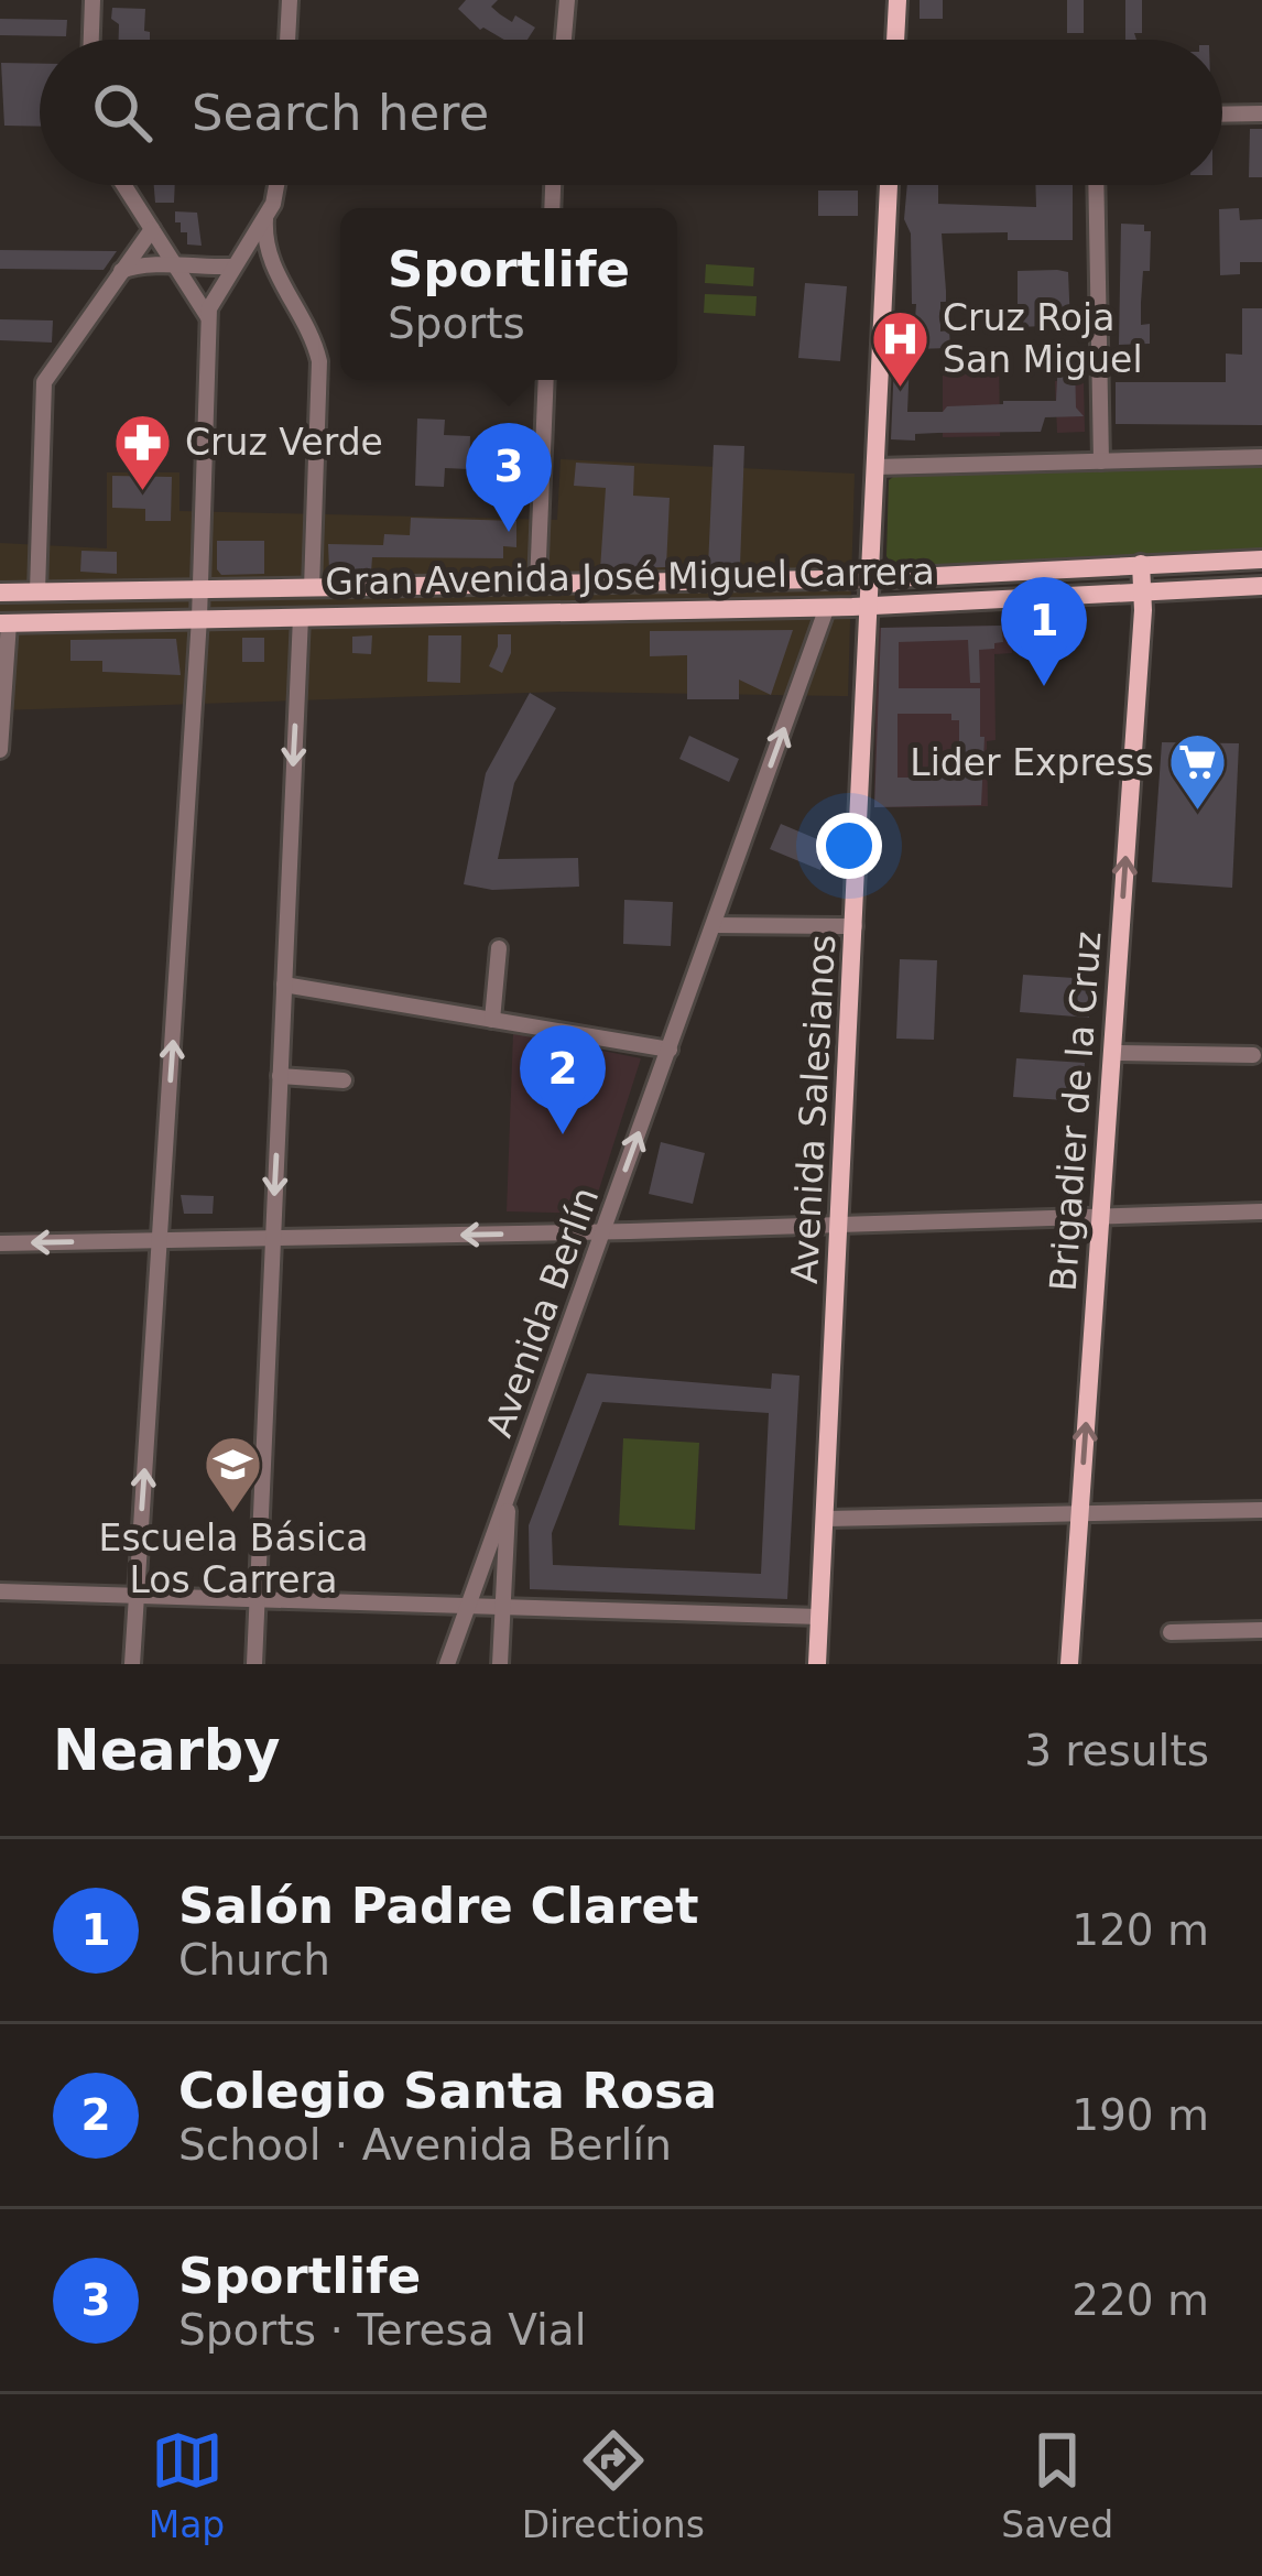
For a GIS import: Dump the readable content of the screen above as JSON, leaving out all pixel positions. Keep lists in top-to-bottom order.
{
  "streets": {
    "main road": ["Gran Avenida José Miguel Carrera", "Avenida Salesianos", "Brigadier de la Cruz"],
    "street": ["Avenida Berlín"]
  },
  "crossings": [
    ["Gran Avenida José Miguel Carrera", "Avenida Salesianos"],
    ["Gran Avenida José Miguel Carrera", "Brigadier de la Cruz"],
    ["Gran Avenida José Miguel Carrera", "Avenida Berlín"]
  ],
  "one_way": ["Brigadier de la Cruz", "Avenida Berlín"],
  "places": {
    "hospital": ["Cruz Roja San Miguel"],
    "pharmacy": ["Cruz Verde"],
    "supermarket": ["Lider Express"],
    "school or university": ["Escuela Básica Los Carrera"]
  },
  "page": {
    "search": "Search here",
    "popup": ["Sportlife", "Sports"],
    "pins": ["3", "1", "2"],
    "heading": ["Nearby", "3 results"],
    "list": [
      {
        "mark": "1",
        "name": "Salón Padre Claret",
        "note": "Church",
        "value": "120 m"
      },
      {
        "mark": "2",
        "name": "Colegio Santa Rosa",
        "note": "School · Avenida Berlín",
        "value": "190 m"
      },
      {
        "mark": "3",
        "name": "Sportlife",
        "note": "Sports · Teresa Vial",
        "value": "220 m"
      }
    ],
    "nav": ["Map", "Directions", "Saved"]
  }
}
